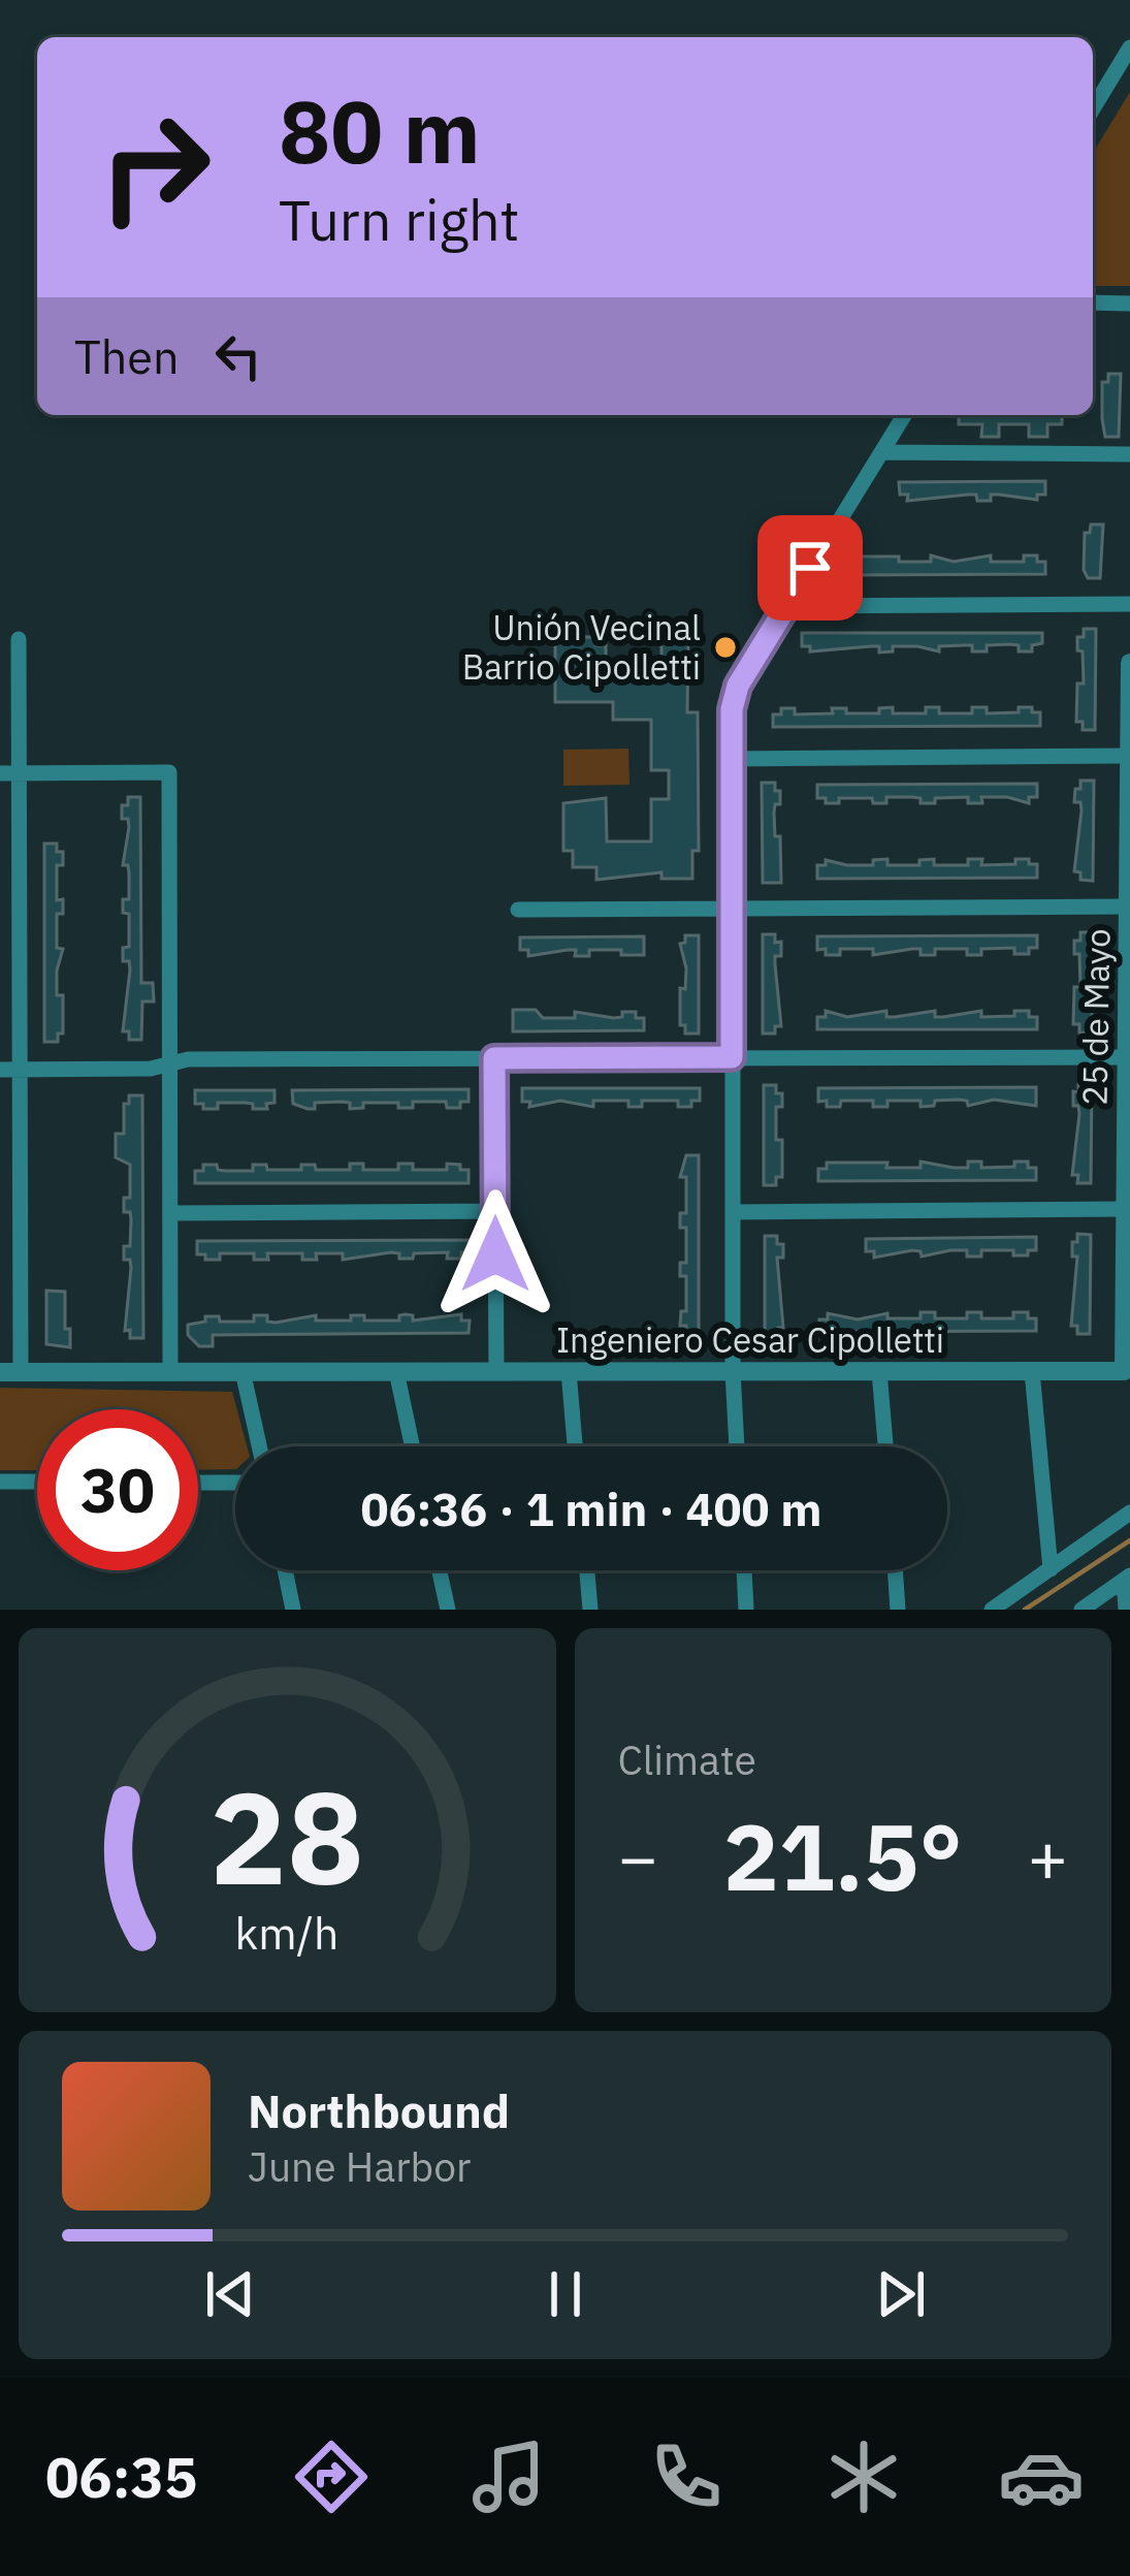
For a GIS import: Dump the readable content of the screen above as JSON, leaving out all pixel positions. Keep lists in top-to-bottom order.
{
  "streets": {
    "street": ["25 de Mayo", "Ingeniero Cesar Cipolletti"]
  },
  "crossings": [
    ["25 de Mayo", "Ingeniero Cesar Cipolletti"]
  ],
  "places": ["Unión Vecinal Barrio Cipolletti"],
  "page": {
    "turn": ["80 m", "Turn right"],
    "then": "Then",
    "limit": "30",
    "trip": "06:36 · 1 min · 400 m",
    "tile": "Climate",
    "heat": ["−", "21.5°", "+"],
    "song": ["Northbound", "June Harbor"],
    "tabs": "06:35",
    "gauge": ["28", "km/h"]
  }
}
